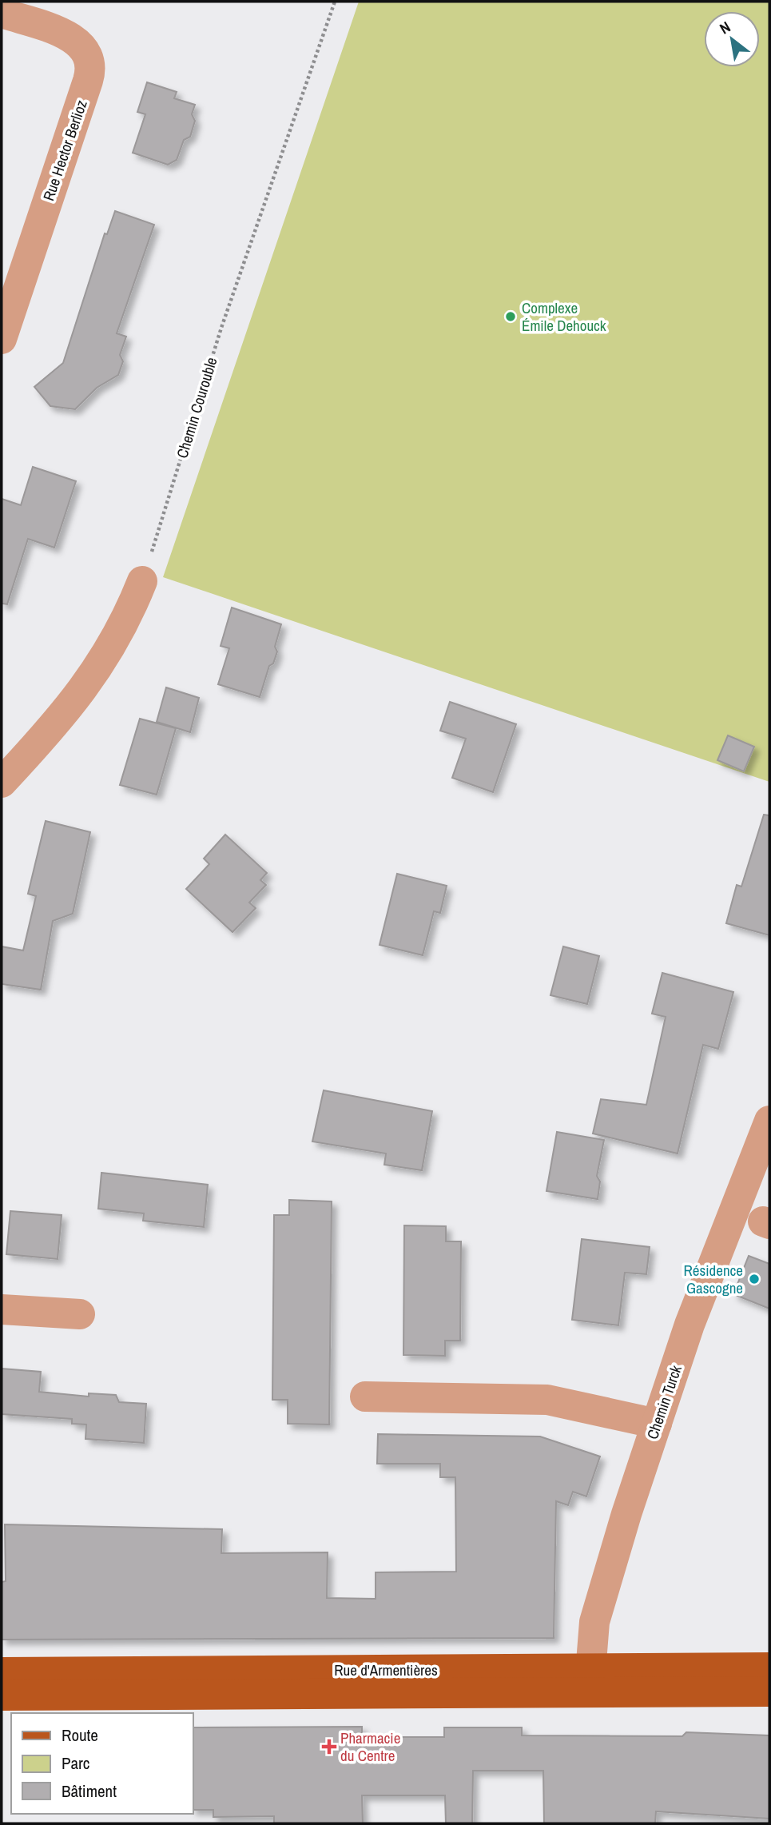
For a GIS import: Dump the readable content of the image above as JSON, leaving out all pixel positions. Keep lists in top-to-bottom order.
{
  "streets": {
    "main road": ["Rue d'Armentières"],
    "street": ["Rue Hector Berlioz", "Chemin Turck"],
    "path": ["Chemin Courouble"]
  },
  "crossings": [
    ["Chemin Turck", "Rue d'Armentières"]
  ],
  "places": {
    "other": ["Complexe Émile Dehouck", "Résidence Gascogne"],
    "health": ["Pharmacie du Centre"]
  },
  "legend": ["Route", "Parc", "Bâtiment"],
  "north": "top left"
}
